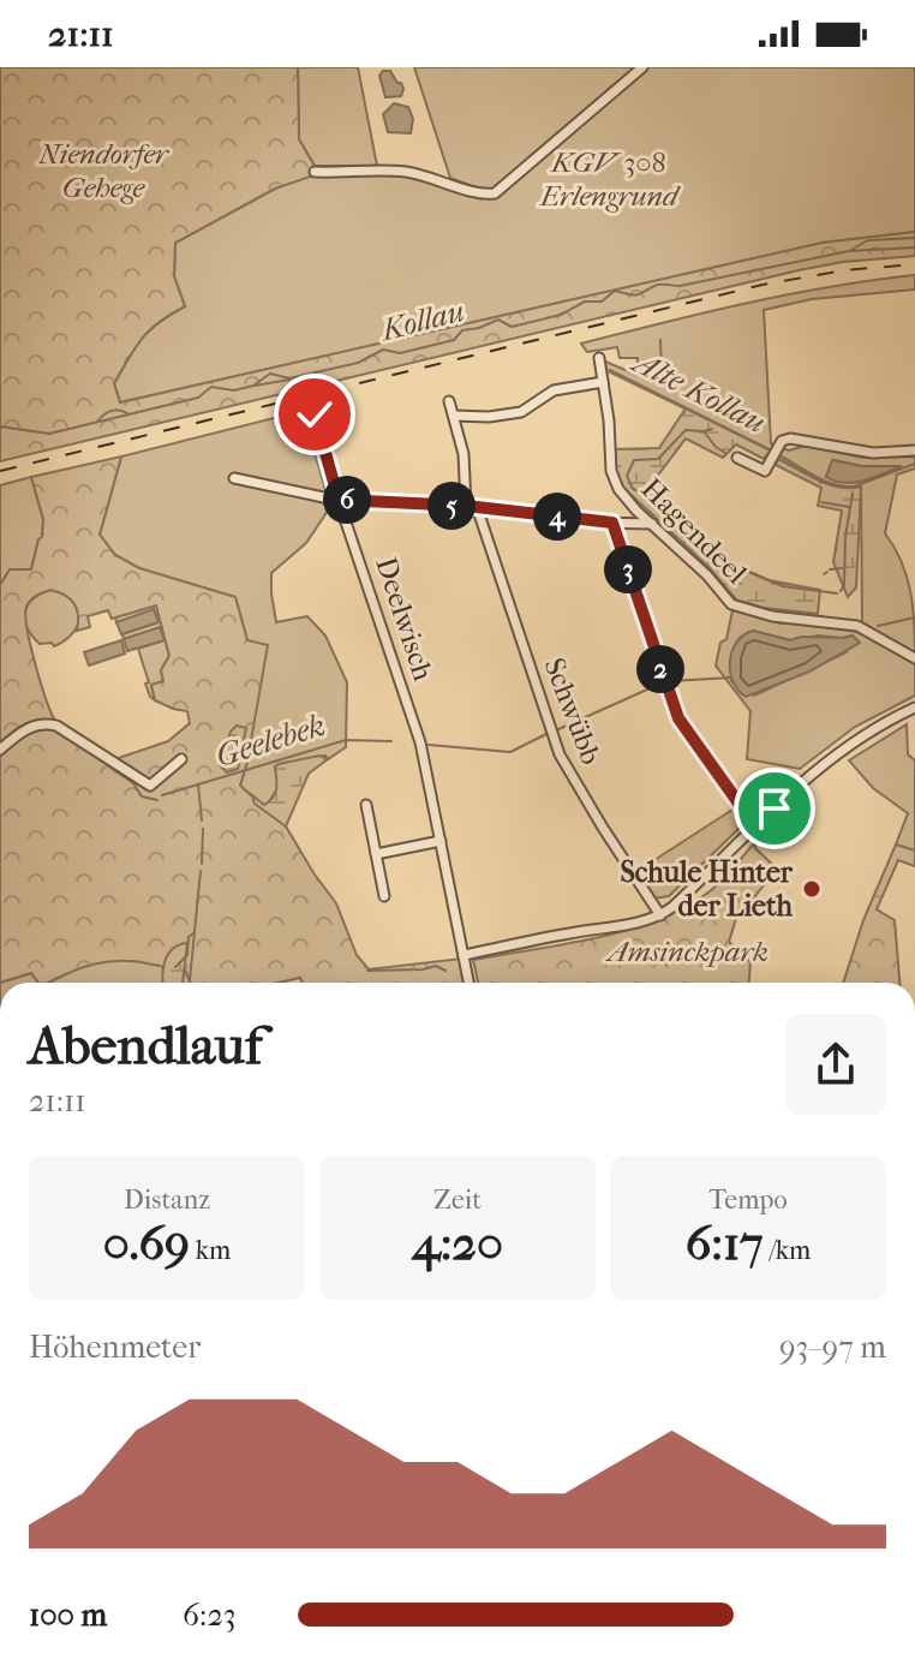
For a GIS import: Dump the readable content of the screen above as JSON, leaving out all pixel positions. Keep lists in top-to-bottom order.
{
  "streets": {
    "street": ["Hagendeel", "Deelwisch", "Schwübb"]
  },
  "water": ["Kollau", "Alte Kollau", "Geelebek"],
  "parks": ["Niendorfer Gehege", "KGV 308 Erlengrund", "Amsinckpark"],
  "places": ["Schule Hinter der Lieth"],
  "page": {
    "status": "21:11",
    "pins": [
      "6",
      "5",
      "4",
      "3",
      "2"
    ],
    "heading": ["Abendlauf", "21:11"],
    "stats": [
      ["Distanz", "0.69 km"],
      ["Zeit", "4:20"],
      ["Tempo", "6:17 /km"]
    ],
    "chart": ["Höhenmeter", "93–97 m"],
    "list": [
      {
        "name": "100 m",
        "note": "6:23"
      }
    ]
  }
}
